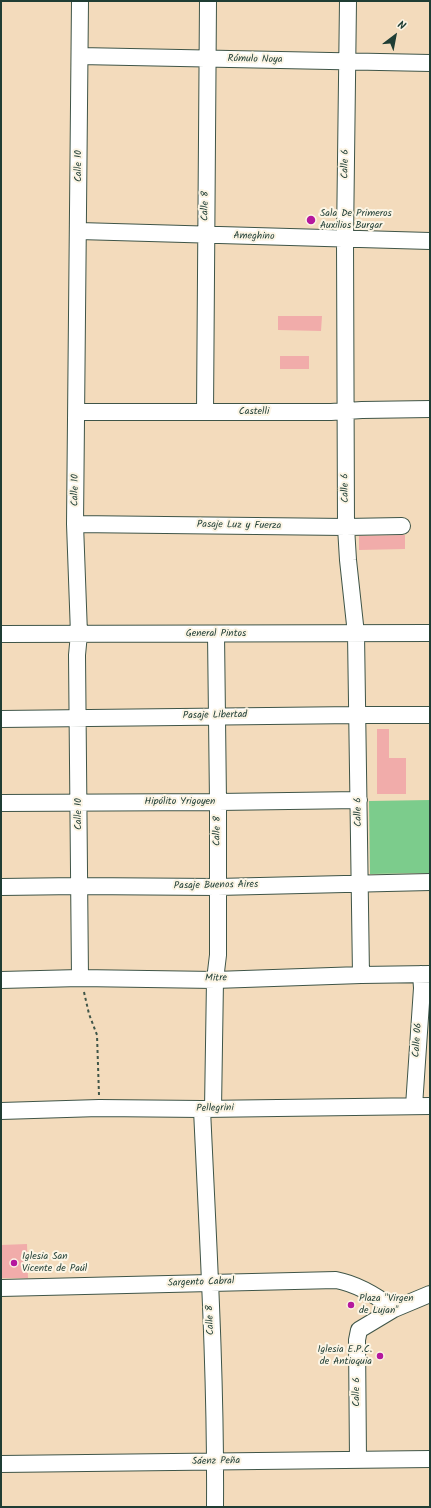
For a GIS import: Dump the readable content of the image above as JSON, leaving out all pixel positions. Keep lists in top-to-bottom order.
{
  "streets": {
    "street": [
      "Rómulo Noya",
      "Calle 6",
      "Calle 10",
      "Calle 8",
      "Ameghino",
      "Castelli",
      "Pasaje Luz y Fuerza",
      "General Pintos",
      "Pasaje Libertad",
      "Hipólito Yrigoyen",
      "Pasaje Buenos Aires",
      "Mitre",
      "Calle 06",
      "Pellegrini",
      "Sargento Cabral",
      "Sáenz Peña"
    ]
  },
  "crossings": [
    ["Rómulo Noya", "Calle 6"],
    ["Rómulo Noya", "Calle 10"],
    ["Rómulo Noya", "Calle 8"],
    ["Calle 6", "Ameghino"],
    ["Calle 6", "Castelli"],
    ["Calle 6", "Pasaje Luz y Fuerza"],
    ["Calle 6", "General Pintos"],
    ["Calle 6", "Pasaje Libertad"],
    ["Calle 6", "Hipólito Yrigoyen"],
    ["Calle 6", "Pasaje Buenos Aires"],
    ["Calle 6", "Mitre"],
    ["Calle 6", "Sargento Cabral"],
    ["Calle 6", "Sáenz Peña"],
    ["Calle 10", "Ameghino"],
    ["Calle 10", "Castelli"],
    ["Calle 10", "Pasaje Luz y Fuerza"],
    ["Calle 10", "General Pintos"],
    ["Calle 10", "Pasaje Libertad"],
    ["Calle 10", "Hipólito Yrigoyen"],
    ["Calle 10", "Pasaje Buenos Aires"],
    ["Calle 10", "Mitre"],
    ["Calle 8", "Ameghino"],
    ["Calle 8", "Castelli"],
    ["Calle 8", "General Pintos"],
    ["Calle 8", "Pasaje Libertad"],
    ["Calle 8", "Hipólito Yrigoyen"],
    ["Calle 8", "Pasaje Buenos Aires"],
    ["Calle 8", "Mitre"],
    ["Calle 8", "Pellegrini"],
    ["Calle 8", "Sargento Cabral"],
    ["Calle 8", "Sáenz Peña"],
    ["Mitre", "Calle 06"],
    ["Calle 06", "Pellegrini"]
  ],
  "places": [
    "Sala De Primeros Auxilios Burgar",
    "Iglesia San Vicente de Paúl",
    "Plaza \"Virgen de Lujan\"",
    "Iglesia E.P.C. de Antioquia"
  ],
  "north": "top right"
}
